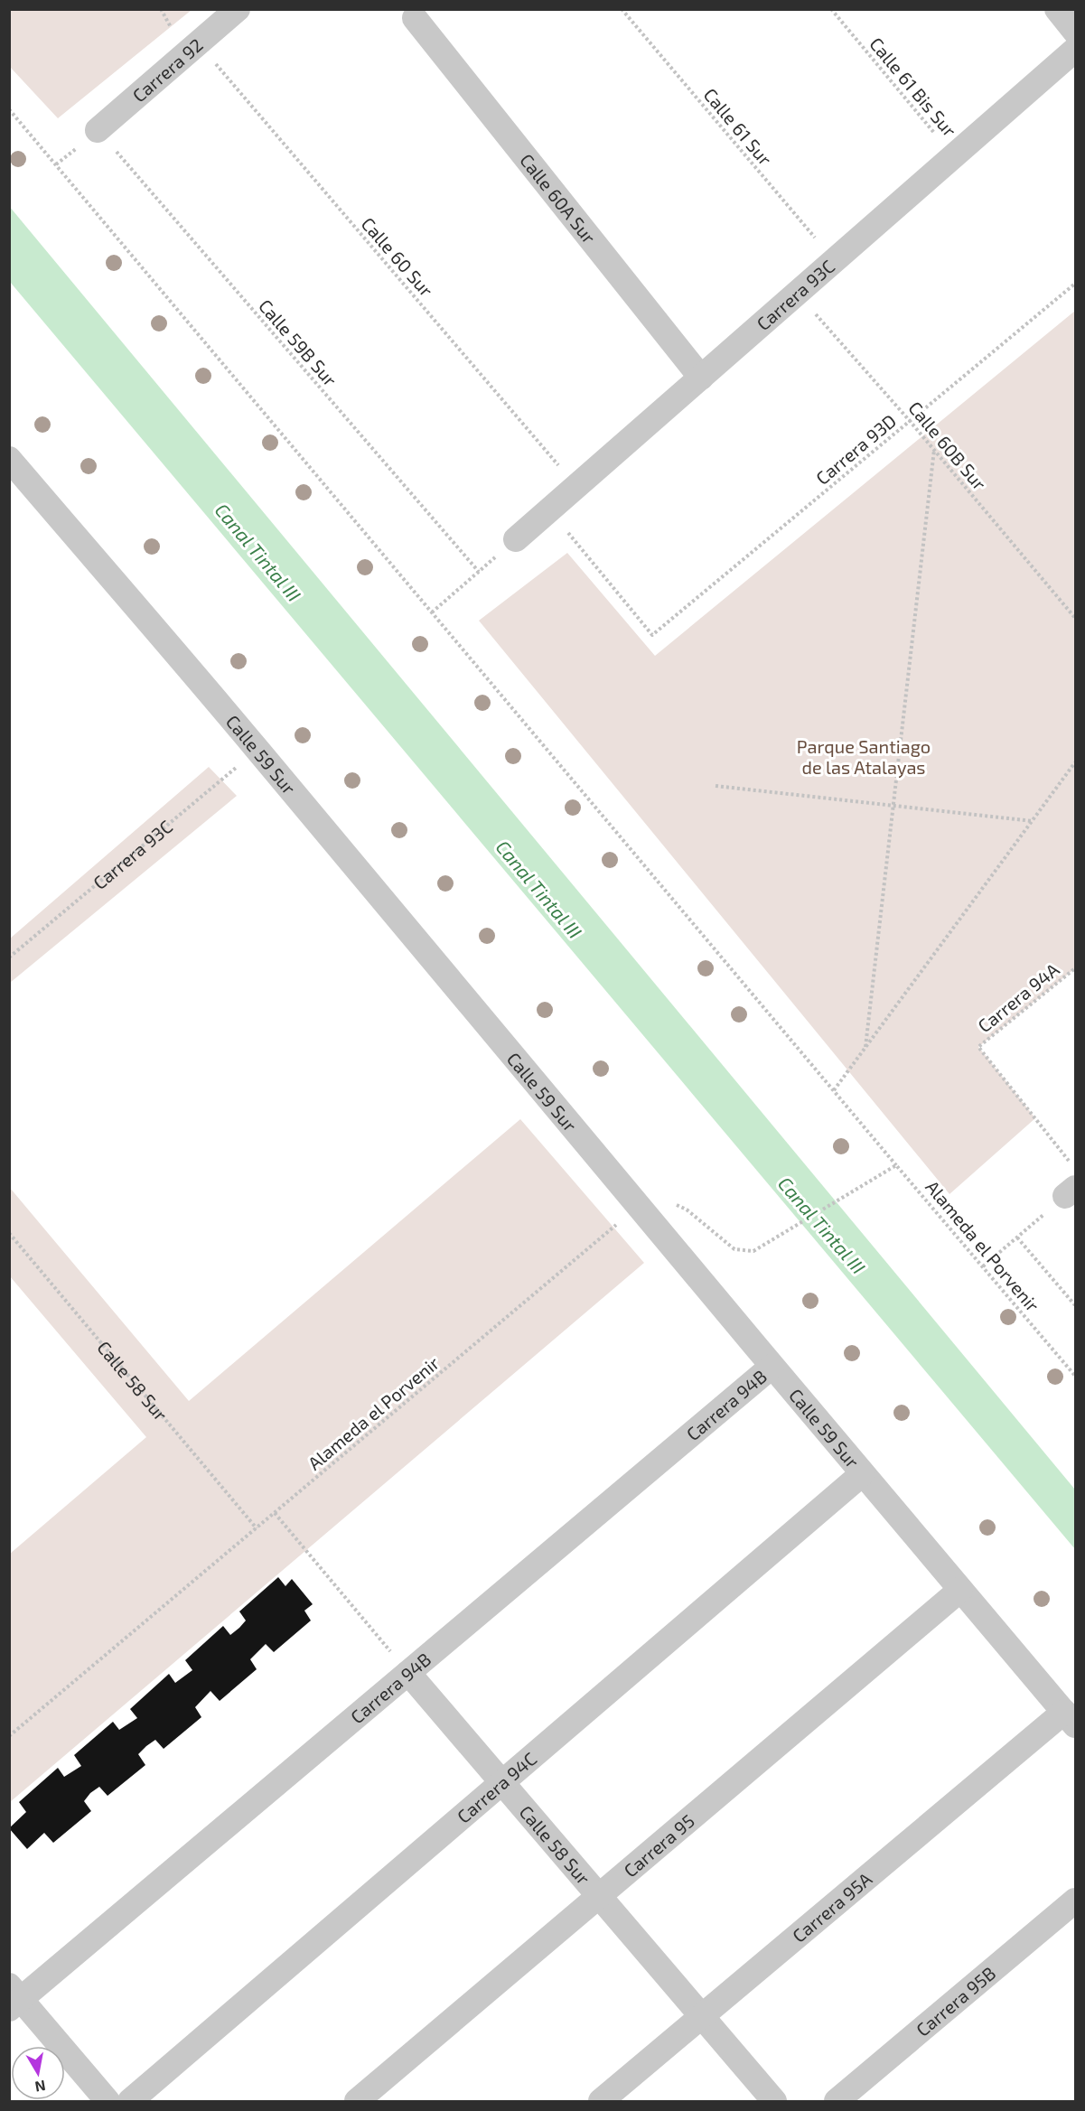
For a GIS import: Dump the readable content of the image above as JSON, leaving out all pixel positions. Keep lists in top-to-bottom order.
{
  "streets": {
    "street": [
      "Carrera 92",
      "Calle 60A Sur",
      "Carrera 93C",
      "Calle 59 Sur",
      "Calle 58 Sur",
      "Carrera 94B",
      "Carrera 94C",
      "Carrera 95",
      "Carrera 95A",
      "Carrera 95B"
    ],
    "path": [
      "Calle 61 Bis Sur",
      "Calle 61 Sur",
      "Calle 60 Sur",
      "Calle 59B Sur",
      "Calle 60B Sur",
      "Carrera 93D",
      "Carrera 94A",
      "Alameda el Porvenir"
    ]
  },
  "crossings": [
    ["Carrera 92", "Calle 60 Sur"],
    ["Carrera 92", "Calle 59B Sur"],
    ["Calle 61 Bis Sur", "Carrera 93C"],
    ["Calle 61 Sur", "Carrera 93C"],
    ["Calle 60A Sur", "Carrera 93C"],
    ["Calle 60 Sur", "Carrera 93C"],
    ["Carrera 93C", "Calle 60B Sur"],
    ["Carrera 93C", "Carrera 93D"],
    ["Carrera 93C", "Calle 59 Sur"],
    ["Calle 60B Sur", "Carrera 93D"],
    ["Calle 59 Sur", "Alameda el Porvenir"],
    ["Calle 59 Sur", "Carrera 94B"],
    ["Calle 59 Sur", "Carrera 94C"],
    ["Calle 59 Sur", "Carrera 95"],
    ["Calle 59 Sur", "Carrera 95A"],
    ["Alameda el Porvenir", "Calle 58 Sur"],
    ["Calle 58 Sur", "Carrera 94B"],
    ["Calle 58 Sur", "Carrera 94C"],
    ["Calle 58 Sur", "Carrera 95"],
    ["Calle 58 Sur", "Carrera 95A"]
  ],
  "water": ["Canal Tintal III"],
  "parks": ["Parque Santiago de las Atalayas"],
  "north": "bottom"
}
